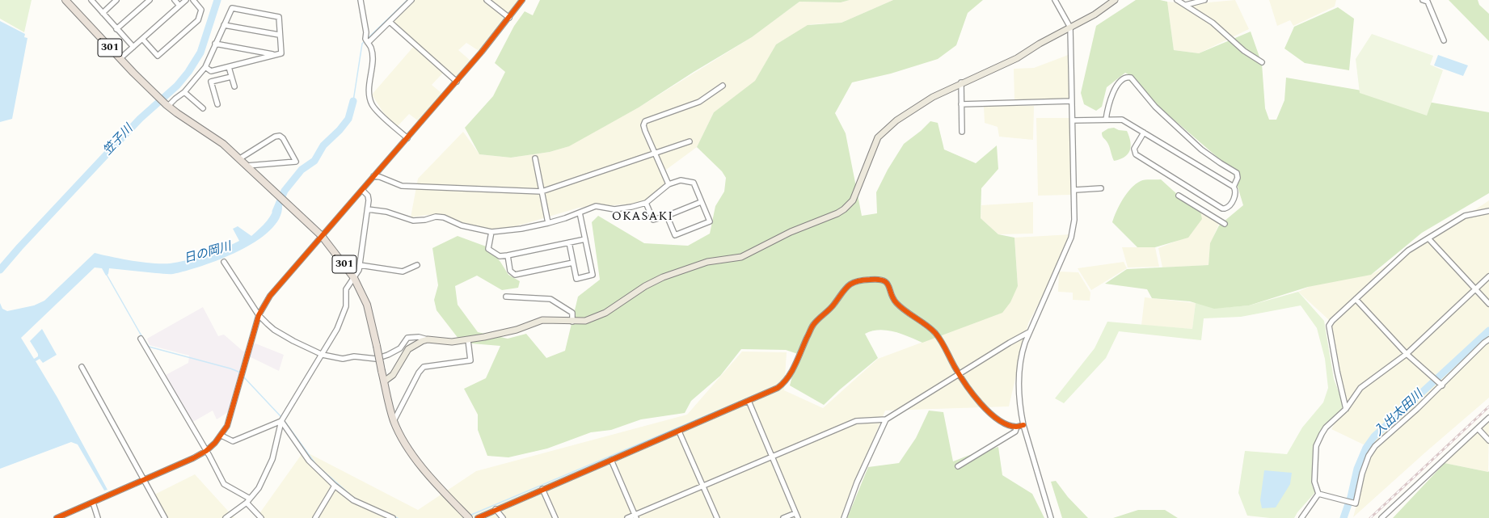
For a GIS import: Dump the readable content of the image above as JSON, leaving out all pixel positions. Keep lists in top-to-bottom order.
{
  "streets": {
    "highway": ["301"]
  },
  "districts": ["OKASAKI"],
  "water": ["笠子川", "日の岡川", "入出太田川"]
}
